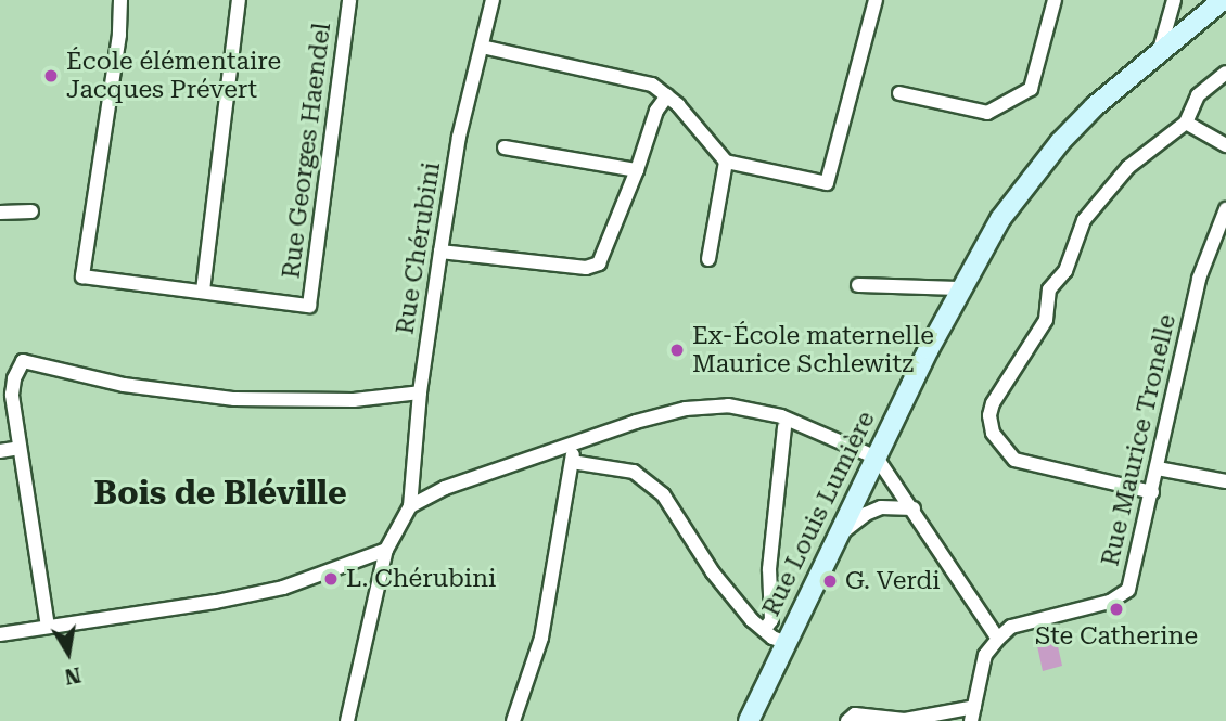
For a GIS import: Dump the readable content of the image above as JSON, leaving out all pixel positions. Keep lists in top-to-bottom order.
{
  "streets": {
    "main road": ["Rue Louis Lumière"],
    "street": ["Rue Georges Haendel", "Rue Chérubini", "Rue Maurice Tronelle"]
  },
  "districts": ["Bois de Bléville"],
  "places": [
    "École élémentaire Jacques Prévert",
    "Ex-École maternelle Maurice Schlewitz",
    "L. Chérubini",
    "G. Verdi",
    "Ste Catherine"
  ],
  "north": "bottom"
}
